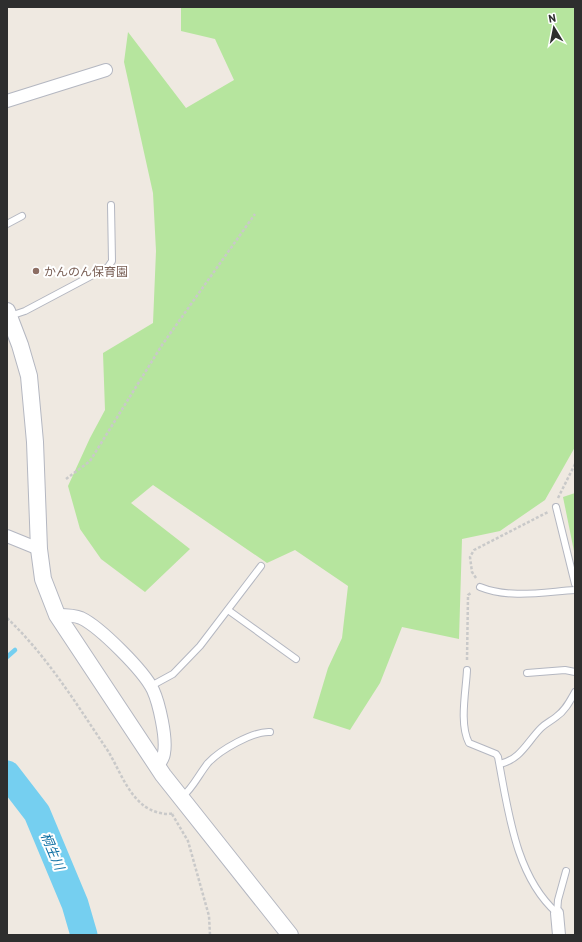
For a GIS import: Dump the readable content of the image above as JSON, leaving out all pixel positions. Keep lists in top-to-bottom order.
{
  "water": ["桐生川"],
  "places": ["かんのん保育園"],
  "north": "top"
}
